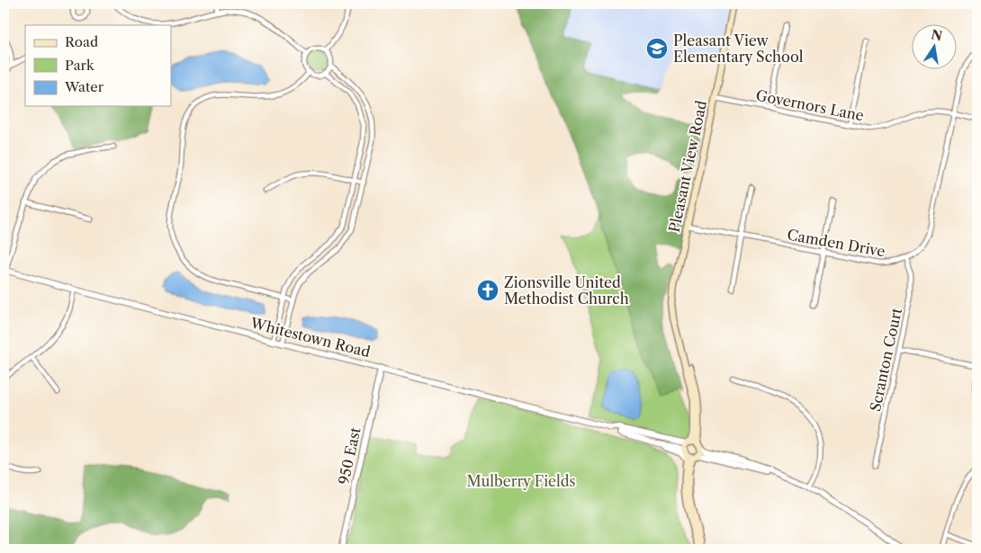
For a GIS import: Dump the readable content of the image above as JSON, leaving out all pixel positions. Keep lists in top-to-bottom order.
{
  "streets": {
    "main road": ["Pleasant View Road"],
    "street": [
      "Governors Lane",
      "Camden Drive",
      "Whitestown Road",
      "Scranton Court",
      "950 East"
    ]
  },
  "crossings": [
    ["Governors Lane", "Pleasant View Road"],
    ["Governors Lane", "Camden Drive"],
    ["Pleasant View Road", "Camden Drive"],
    ["Pleasant View Road", "Whitestown Road"],
    ["Camden Drive", "Scranton Court"],
    ["Whitestown Road", "950 East"]
  ],
  "parks": ["Mulberry Fields"],
  "places": {
    "school or university": ["Pleasant View Elementary School"],
    "church": ["Zionsville United Methodist Church"]
  },
  "legend": ["Road", "Park", "Water"],
  "north": "top"
}
